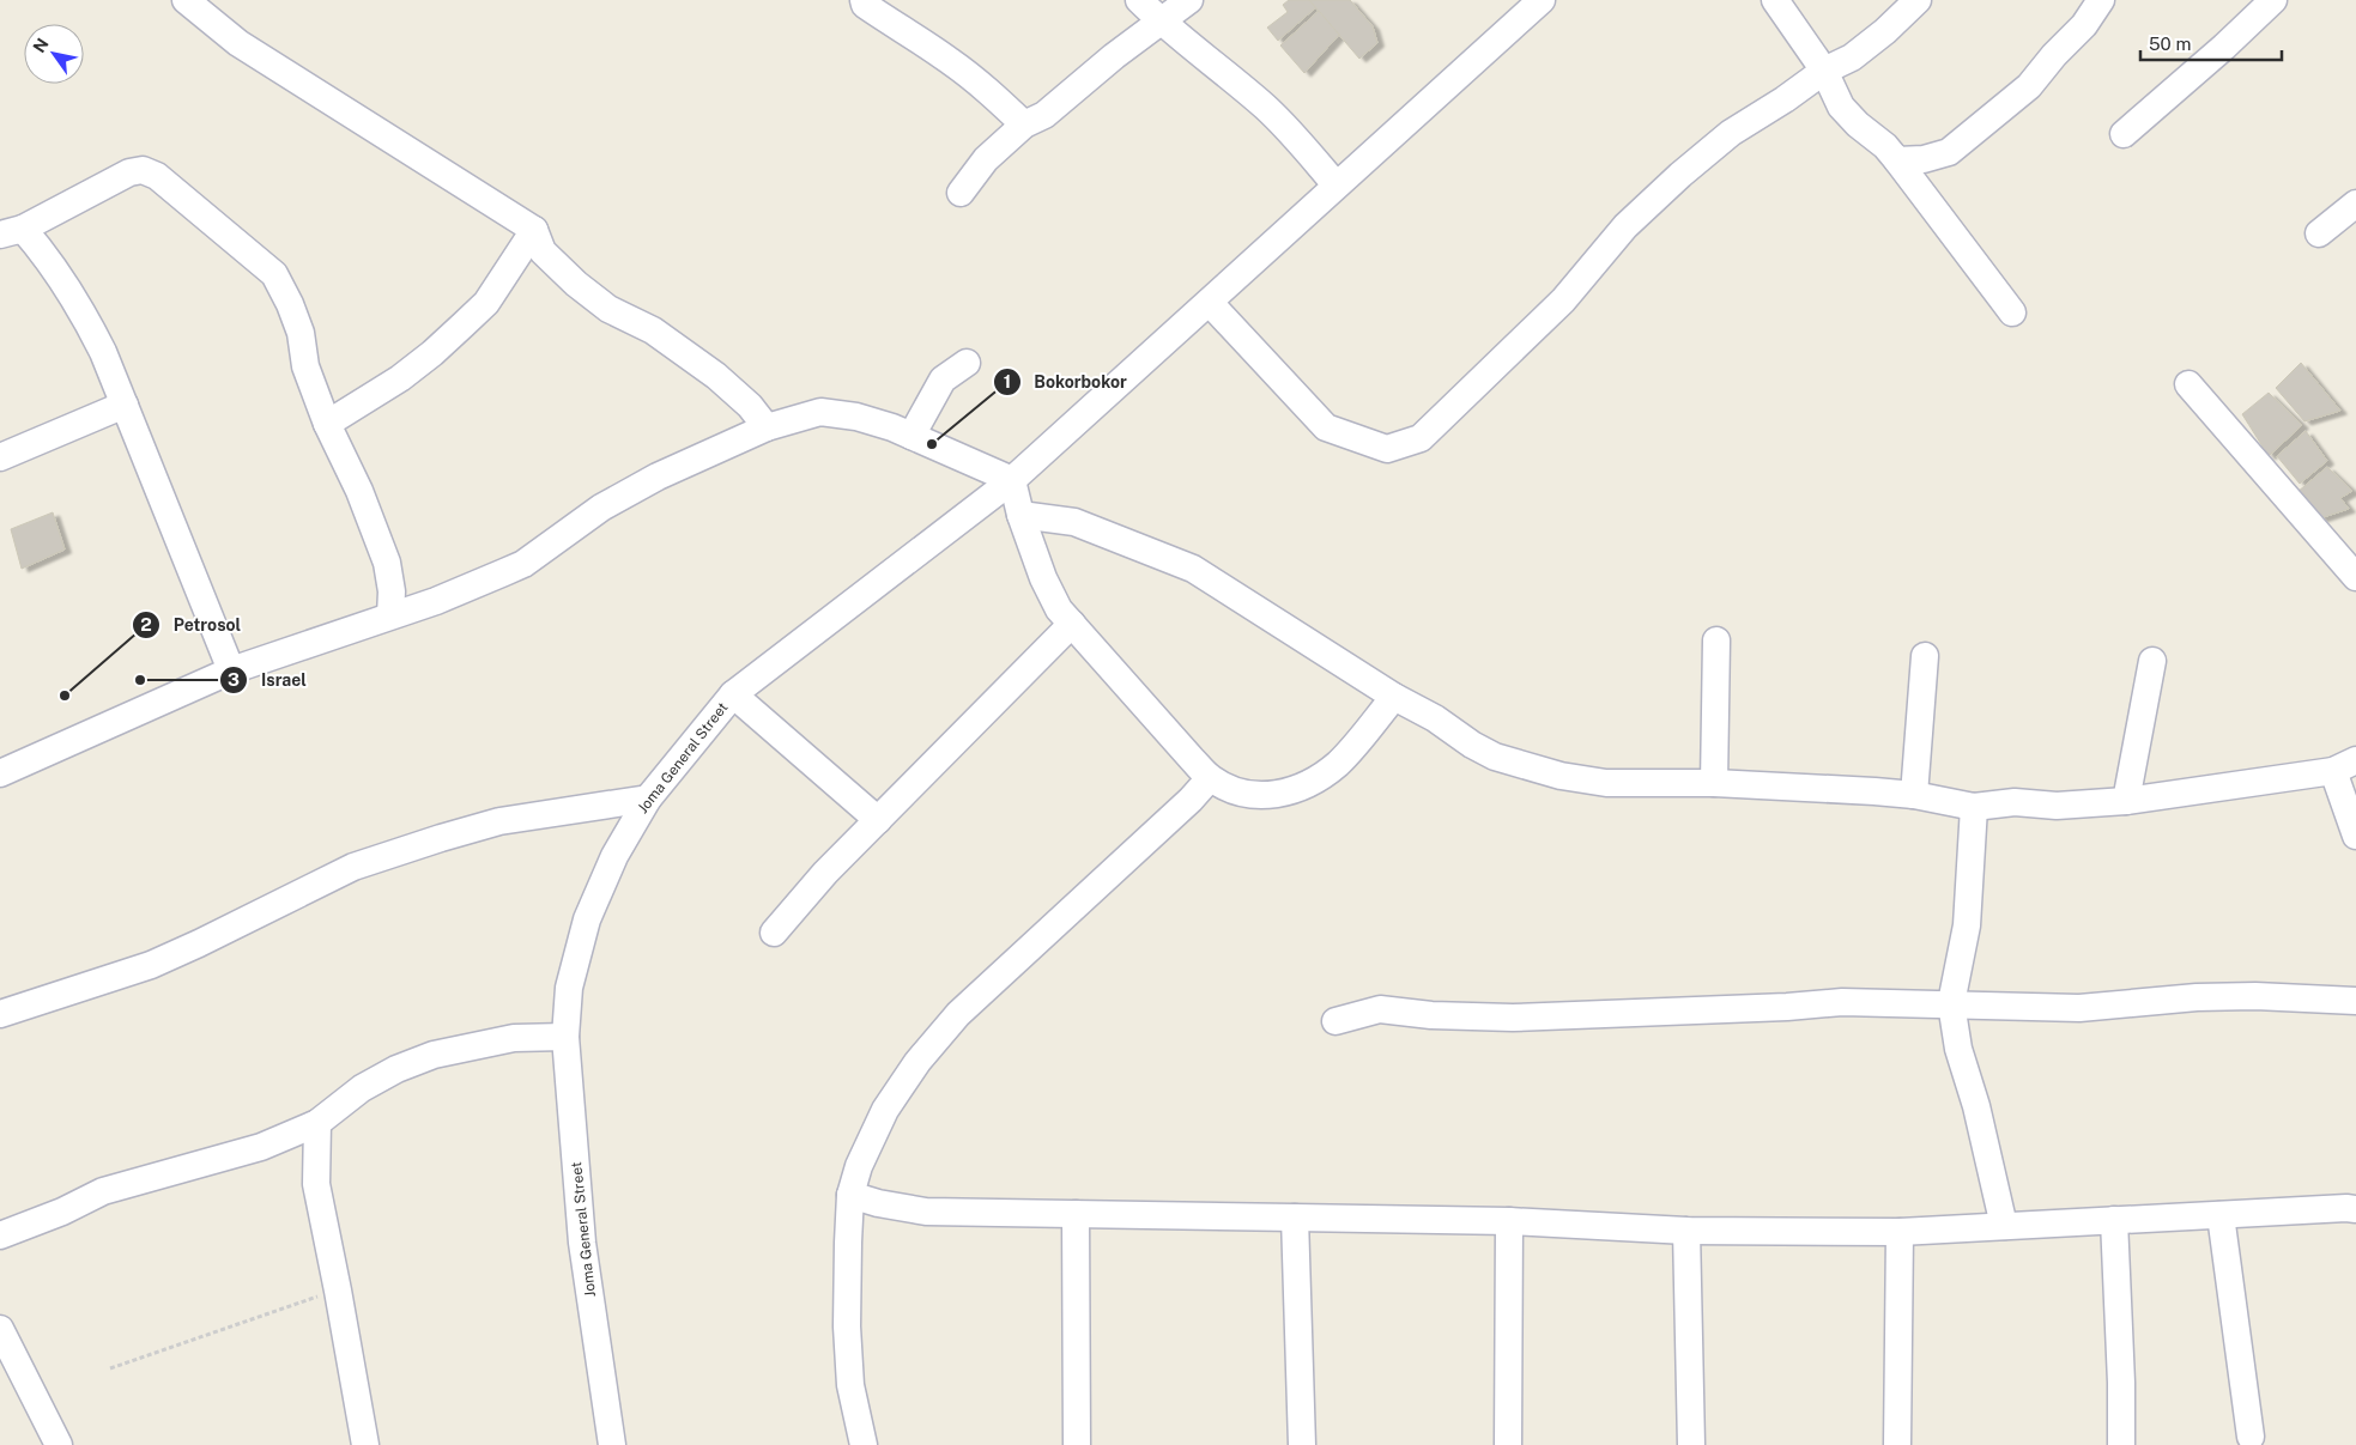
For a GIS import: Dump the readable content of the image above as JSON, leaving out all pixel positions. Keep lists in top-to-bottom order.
{
  "streets": {
    "street": ["Joma General Street"]
  },
  "places": ["Bokorbokor", "Israel", "Petrosol"],
  "scale_bar": "50 m",
  "north": "top left"
}
